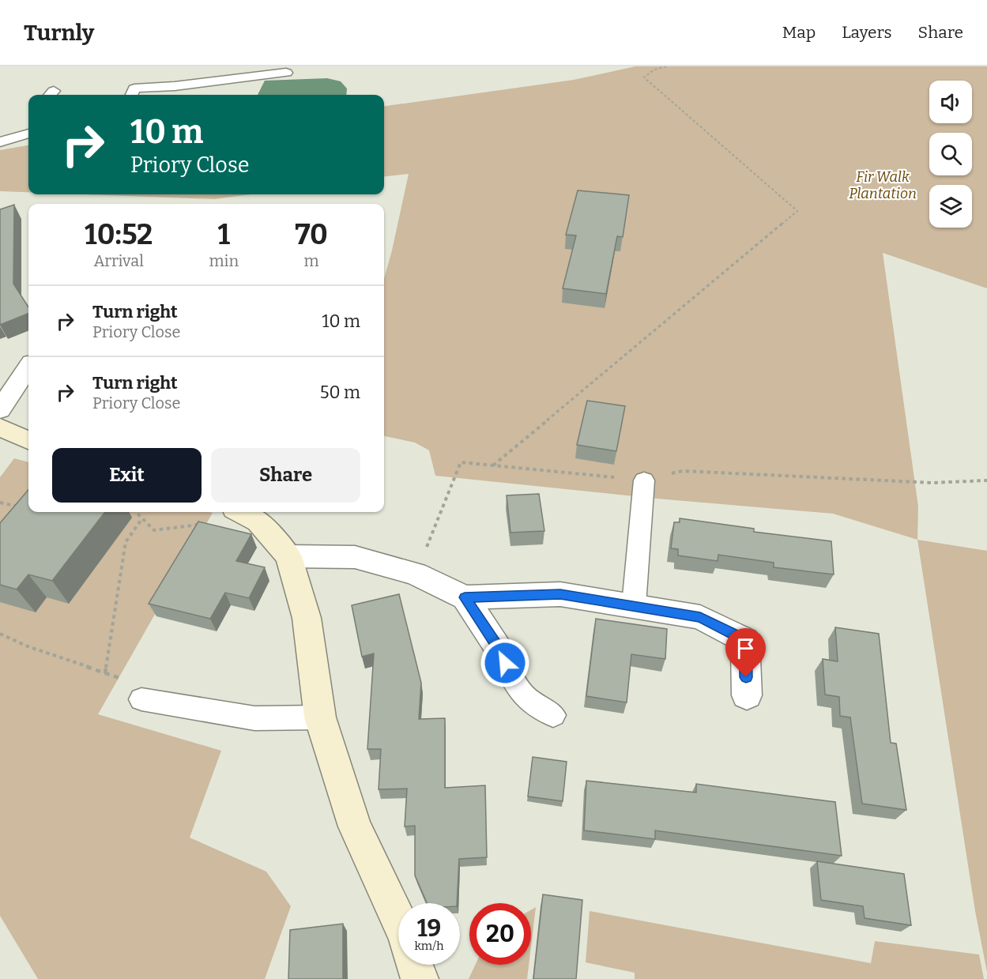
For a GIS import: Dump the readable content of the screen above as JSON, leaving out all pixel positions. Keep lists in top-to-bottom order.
{
  "parks": ["Fir Walk Plantation"],
  "page": {
    "header": "Turnly",
    "nav": ["Map", "Layers", "Share"],
    "turn": ["10 m", "Priory Close"],
    "eta": [
      "10:52",
      "Arrival",
      "1",
      "min",
      "70",
      "m"
    ],
    "list": [
      {
        "name": "Turn right",
        "note": "Priory Close",
        "value": "10 m"
      },
      {
        "name": "Turn right",
        "note": "Priory Close",
        "value": "50 m"
      }
    ],
    "buttons": ["Exit", "Share"],
    "speed": "19 km/h",
    "limit": "20"
  }
}
